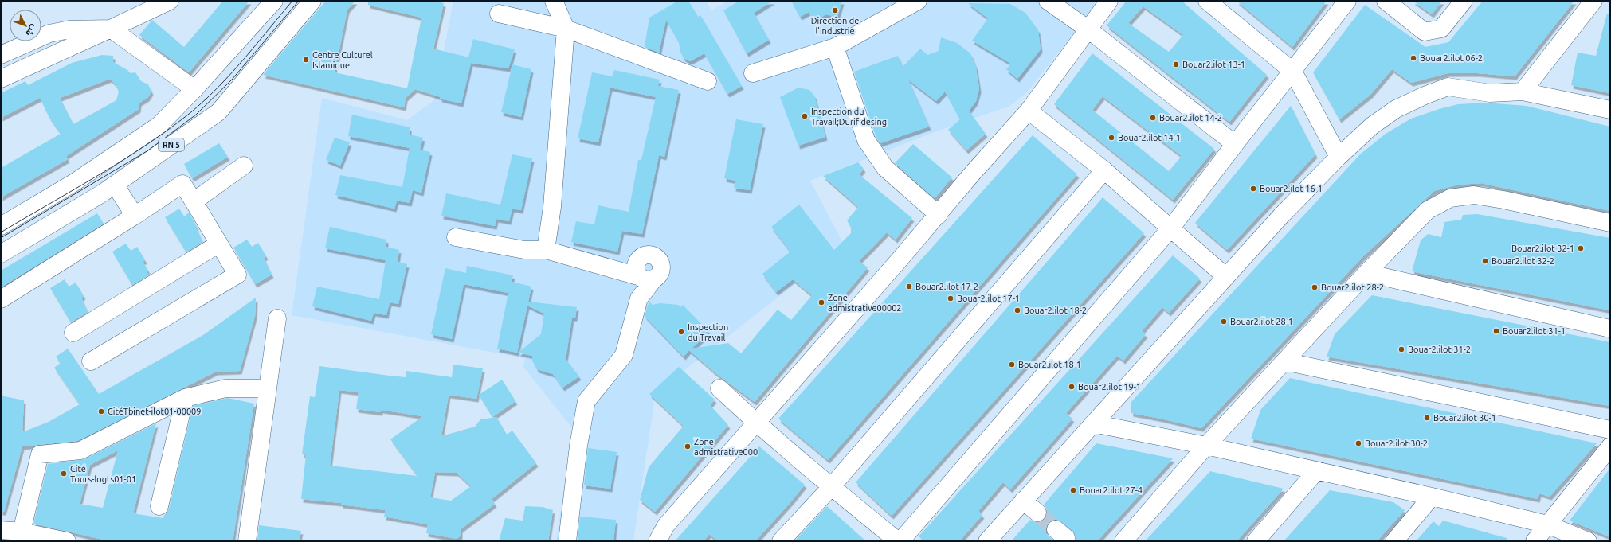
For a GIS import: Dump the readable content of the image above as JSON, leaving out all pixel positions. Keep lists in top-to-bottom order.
{
  "streets": {
    "street": ["RN 5"]
  },
  "places": [
    "Direction de l'industrie",
    "Bouar2.ilot 06-2",
    "Centre Culturel Islamique",
    "Bouar2.ilot 13-1",
    "Inspection du Travail;Durif desing",
    "Bouar2.ilot 14-2",
    "Bouar2.ilot 14-1",
    "Bouar2.ilot 16-1",
    "Bouar2.ilot 32-1",
    "Bouar2.ilot 32-2",
    "Bouar2.ilot 17-2",
    "Bouar2.ilot 28-2",
    "Bouar2.ilot 17-1",
    "Zone admistrative00002",
    "Bouar2.ilot 18-2",
    "Bouar2.ilot 28-1",
    "Bouar2.ilot 31-1",
    "Inspection du Travail",
    "Bouar2.ilot 31-2",
    "Bouar2.ilot 18-1",
    "Bouar2.ilot 19-1",
    "CitéTbinet-ilot01-00009",
    "Bouar2.ilot 30-1",
    "Bouar2.ilot 30-2",
    "Zone admistrative000",
    "Cité Tours-logts01-01",
    "Bouar2.ilot 27-4"
  ],
  "north": "bottom right"
}
